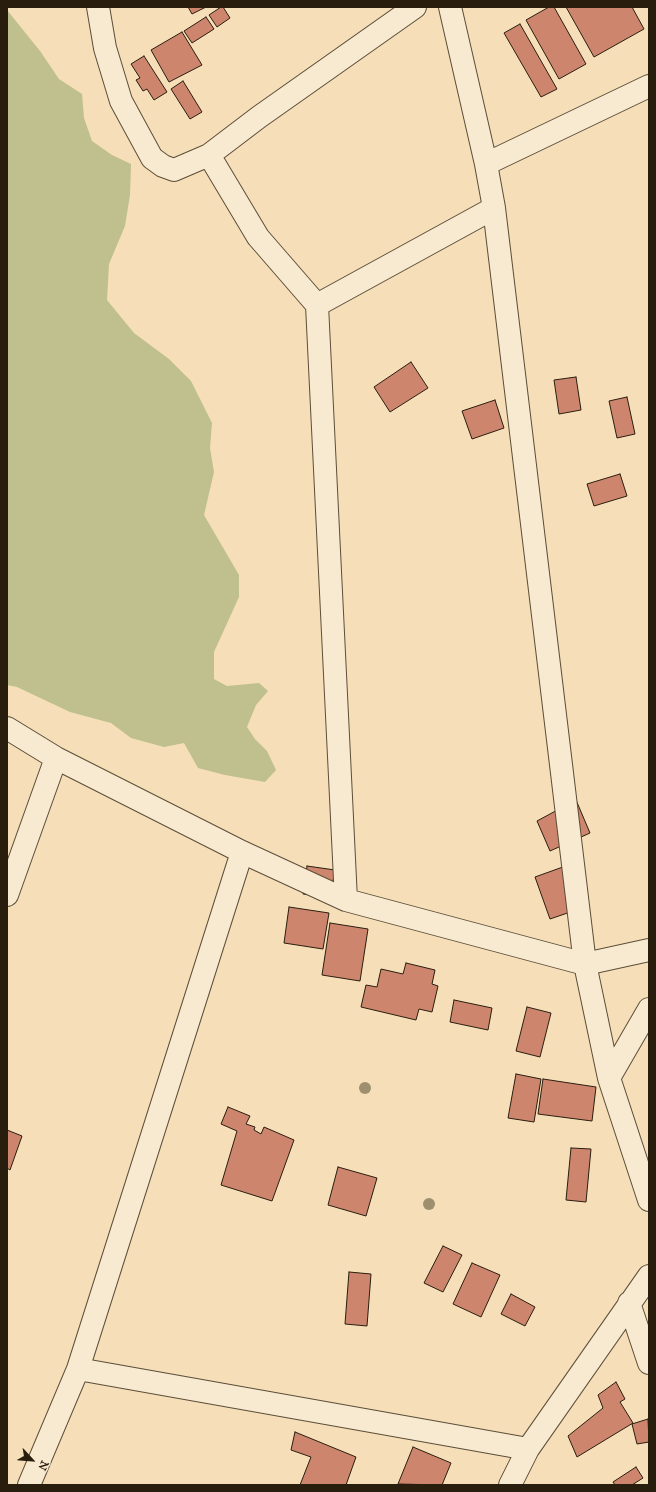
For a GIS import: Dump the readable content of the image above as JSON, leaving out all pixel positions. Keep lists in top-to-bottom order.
{
  "north": "bottom right"
}
